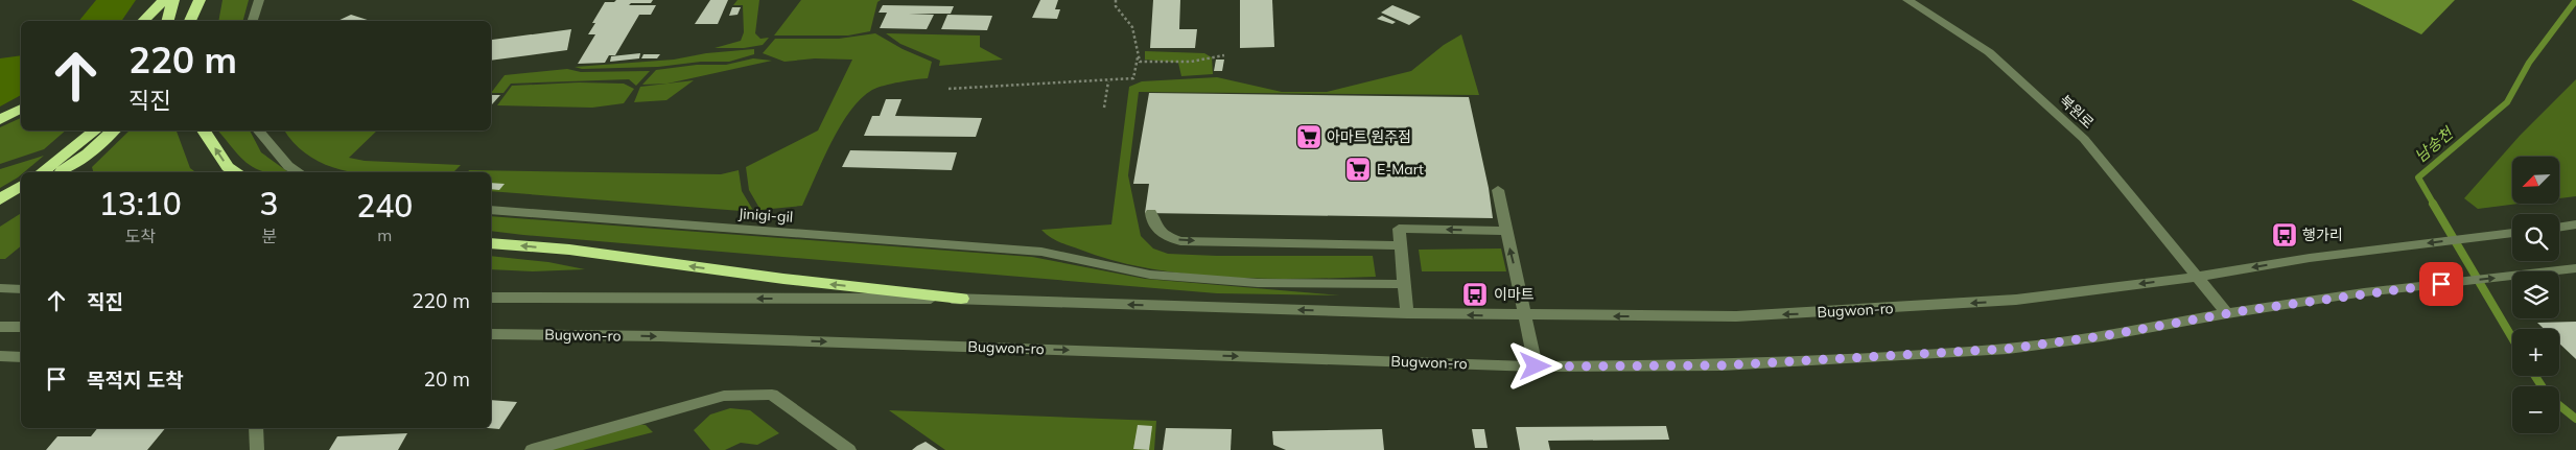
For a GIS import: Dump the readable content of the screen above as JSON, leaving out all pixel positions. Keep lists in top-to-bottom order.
{
  "streets": {
    "street": ["북원로", "Jinigi-gil", "Bugwon-ro"]
  },
  "crossings": [
    ["북원로", "Bugwon-ro"]
  ],
  "water": ["남송천"],
  "places": {
    "supermarket": ["아마트 원주점", "E-Mart"],
    "bus stop": ["행가리", "이마트"]
  },
  "north": "bottom left",
  "page": {
    "turn": ["220 m", "직진"],
    "map_buttons": ["+", "−"],
    "eta": [
      "13:10",
      "도착",
      "3",
      "분",
      "240",
      "m"
    ],
    "list": [
      {
        "name": "직진",
        "value": "220 m"
      },
      {
        "name": "목적지 도착",
        "value": "20 m"
      }
    ]
  }
}
